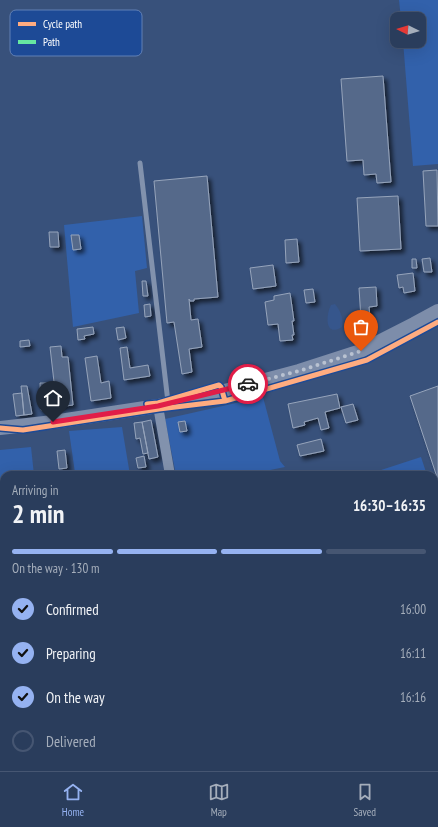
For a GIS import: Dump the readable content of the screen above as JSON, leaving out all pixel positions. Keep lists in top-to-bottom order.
{
  "legend": ["Cycle path", "Path"],
  "north": "left",
  "page": {
    "heading": ["2 min", "Arriving in", "16:30–16:35"],
    "bar": "On the way · 130 m",
    "list": [
      ["Confirmed", "16:00"],
      ["Preparing", "16:11"],
      ["On the way", "16:16"],
      "Delivered"
    ],
    "tabs": ["Home", "Map", "Saved"]
  }
}
